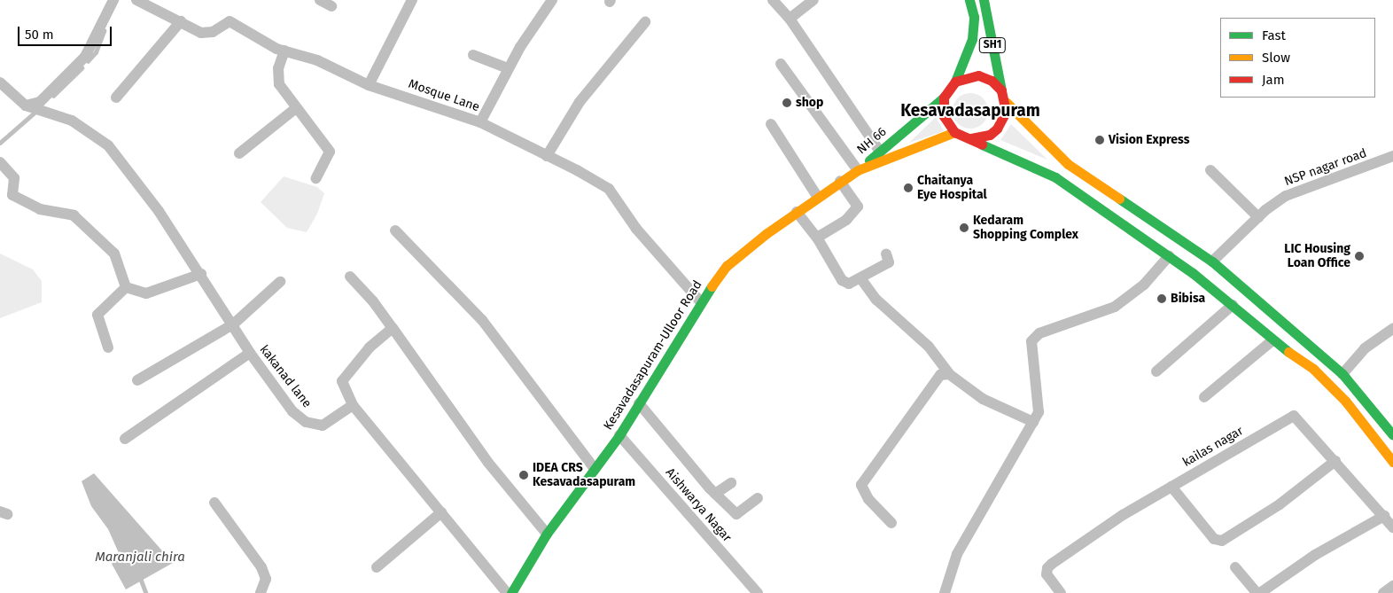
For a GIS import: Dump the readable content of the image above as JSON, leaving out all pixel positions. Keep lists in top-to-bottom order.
{
  "streets": {
    "main road": ["SH1", "NH 66", "Kesavadasapuram-Ulloor Road"],
    "street": [
      "Mosque Lane",
      "NSP nagar road",
      "kakanad lane",
      "kailas nagar",
      "Aishwarya Nagar"
    ]
  },
  "crossings": [
    ["SH1", "NH 66"],
    ["Mosque Lane", "Kesavadasapuram-Ulloor Road"],
    ["NH 66", "Kesavadasapuram-Ulloor Road"],
    ["Kesavadasapuram-Ulloor Road", "Aishwarya Nagar"]
  ],
  "districts": ["Kesavadasapuram"],
  "water": ["Maranjali chira"],
  "places": [
    "shop",
    "Vision Express",
    "Chaitanya Eye Hospital",
    "Kedaram Shopping Complex",
    "LIC Housing Loan Office",
    "Bibisa",
    "IDEA CRS Kesavadasapuram"
  ],
  "legend": ["Fast", "Slow", "Jam"],
  "scale_bar": "50 m"
}
